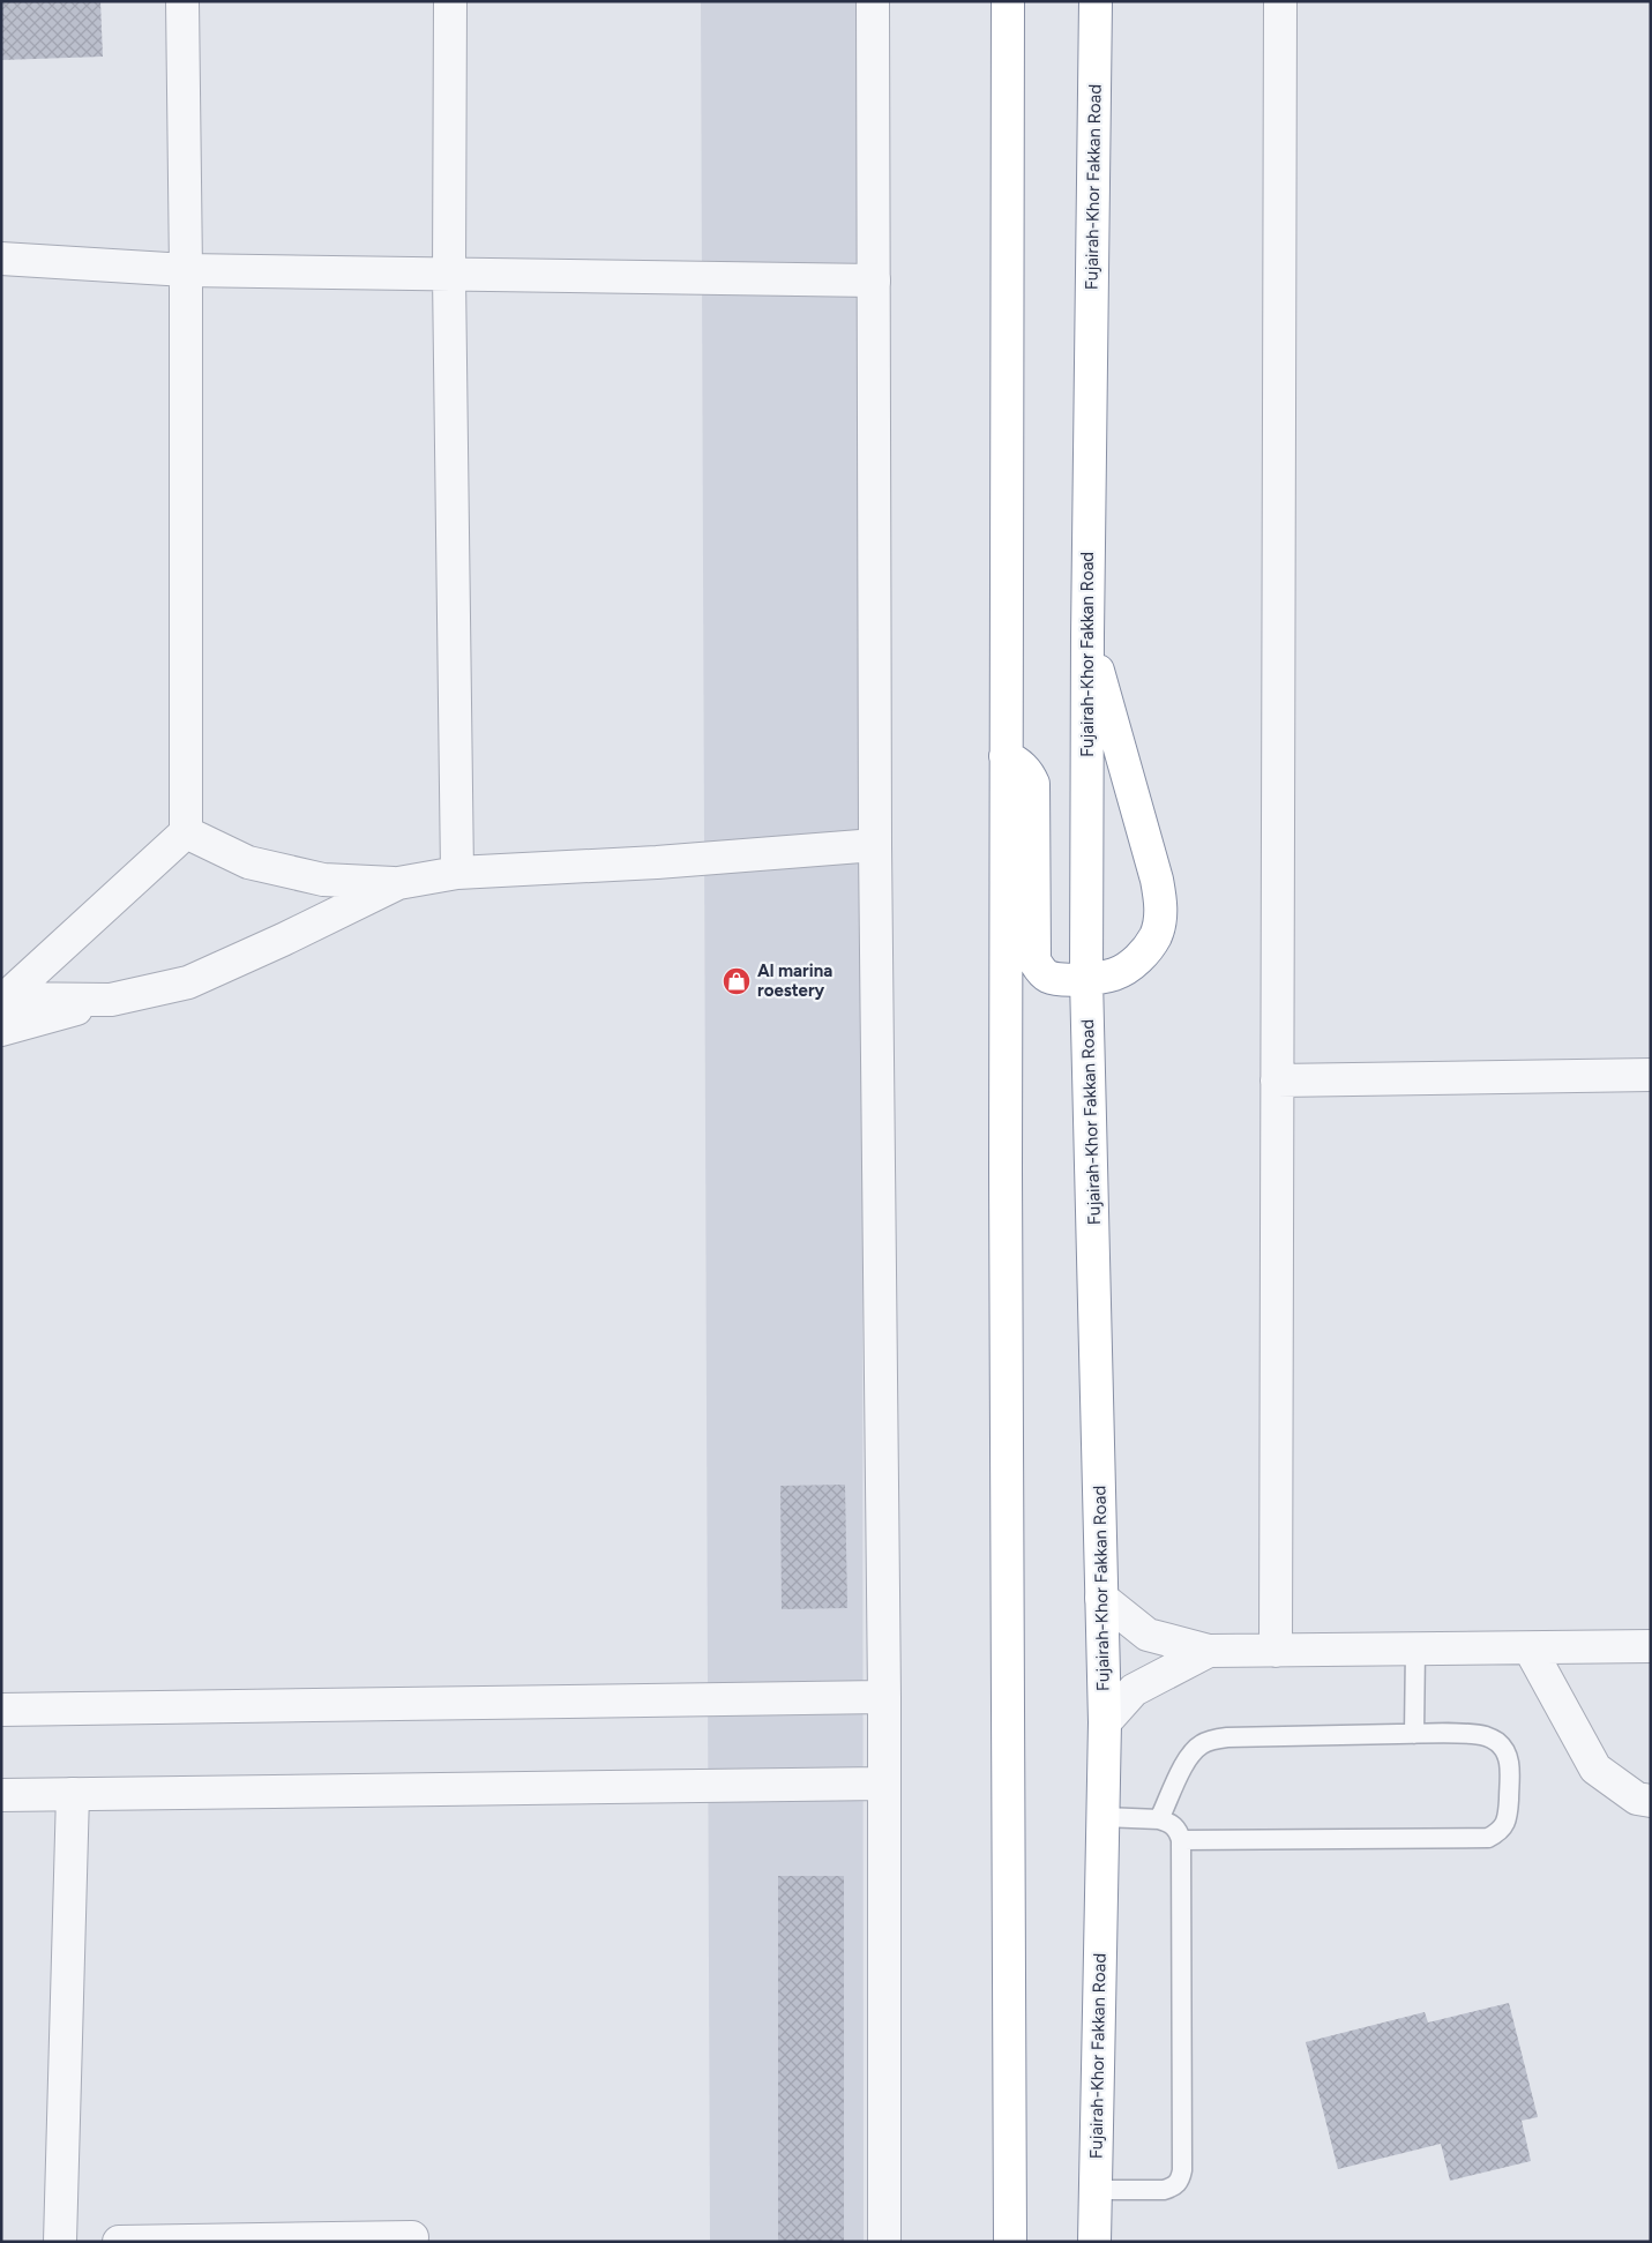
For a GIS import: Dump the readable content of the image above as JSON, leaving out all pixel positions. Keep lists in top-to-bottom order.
{
  "streets": {
    "highway": ["Fujairah-Khor Fakkan Road"]
  },
  "places": {
    "shop": ["Al marina roestery"]
  }
}
